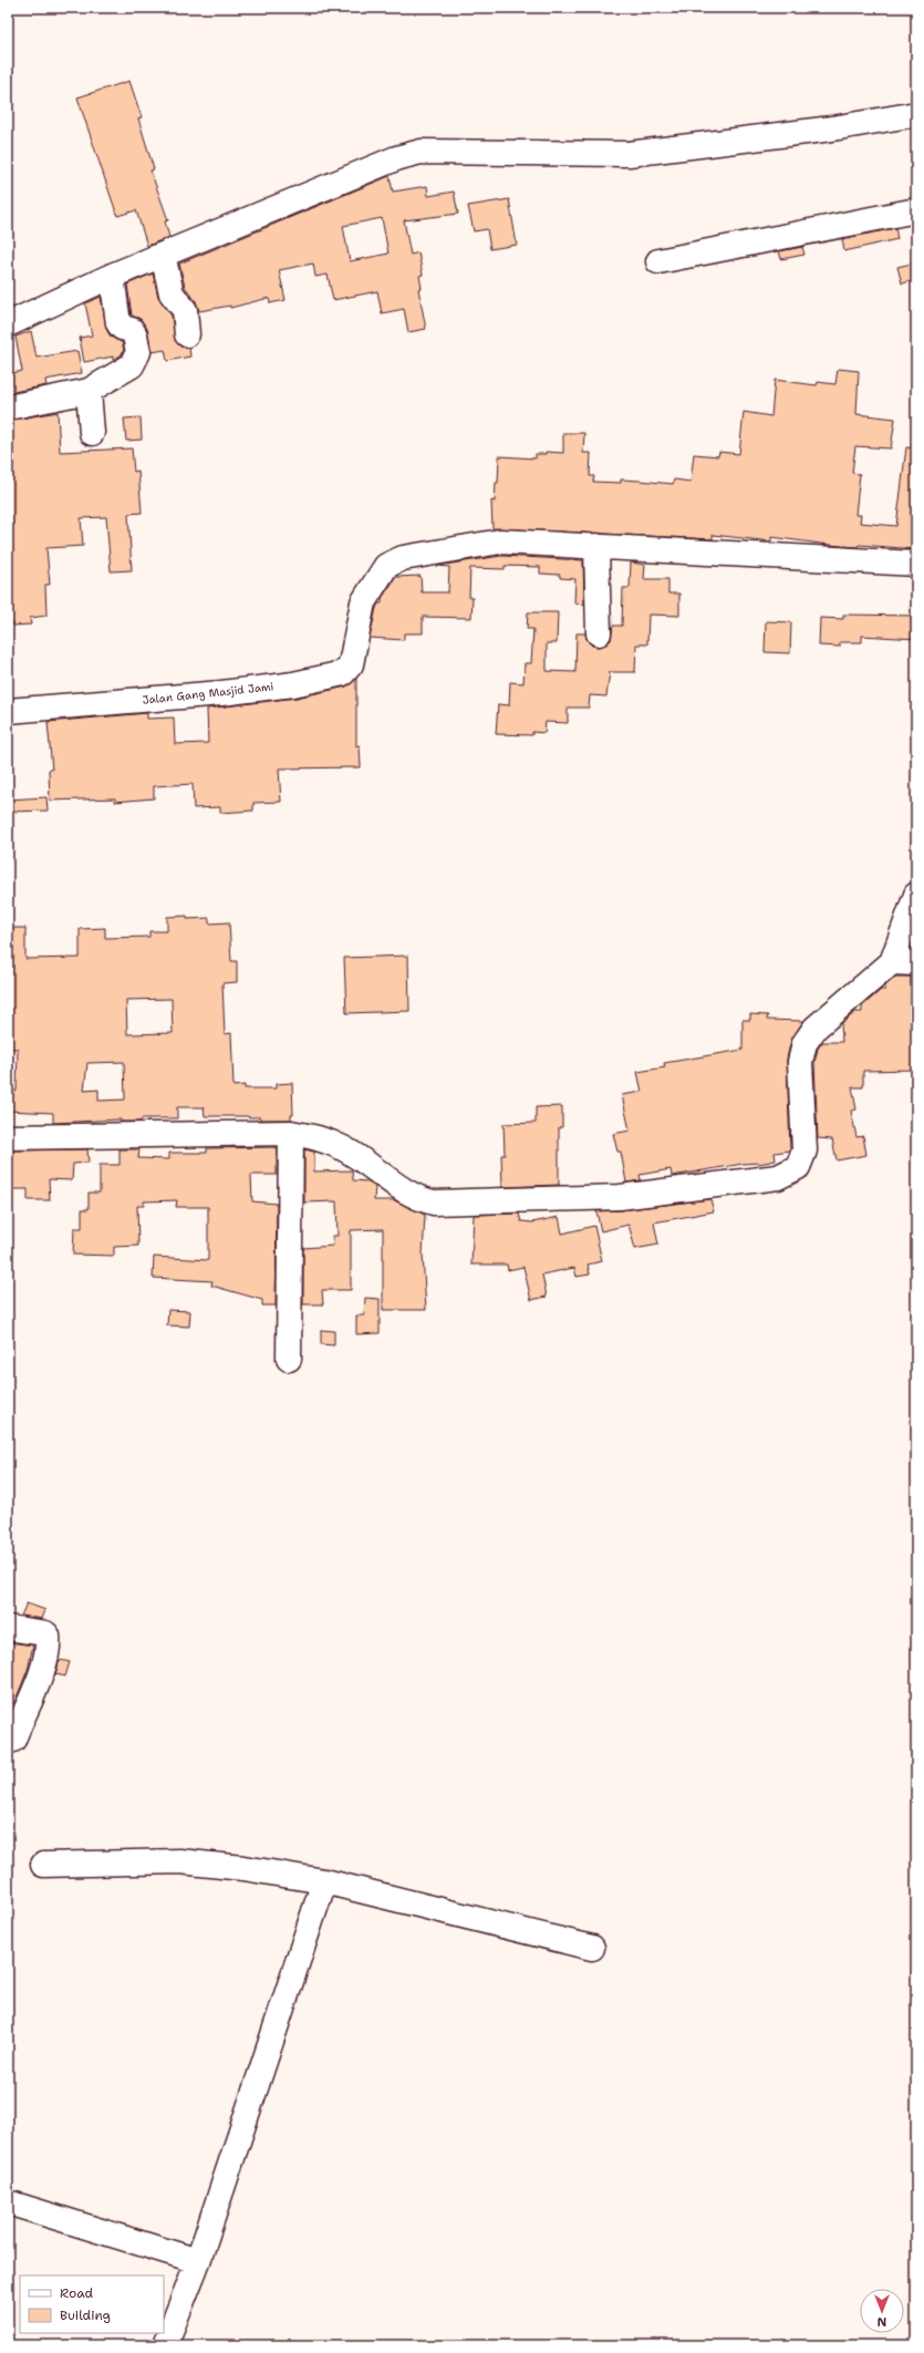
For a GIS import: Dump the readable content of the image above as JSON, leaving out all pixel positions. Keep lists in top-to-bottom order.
{
  "streets": {
    "street": ["Jalan Gang Masjid Jami"]
  },
  "legend": ["Road", "Building"],
  "north": "bottom"
}
